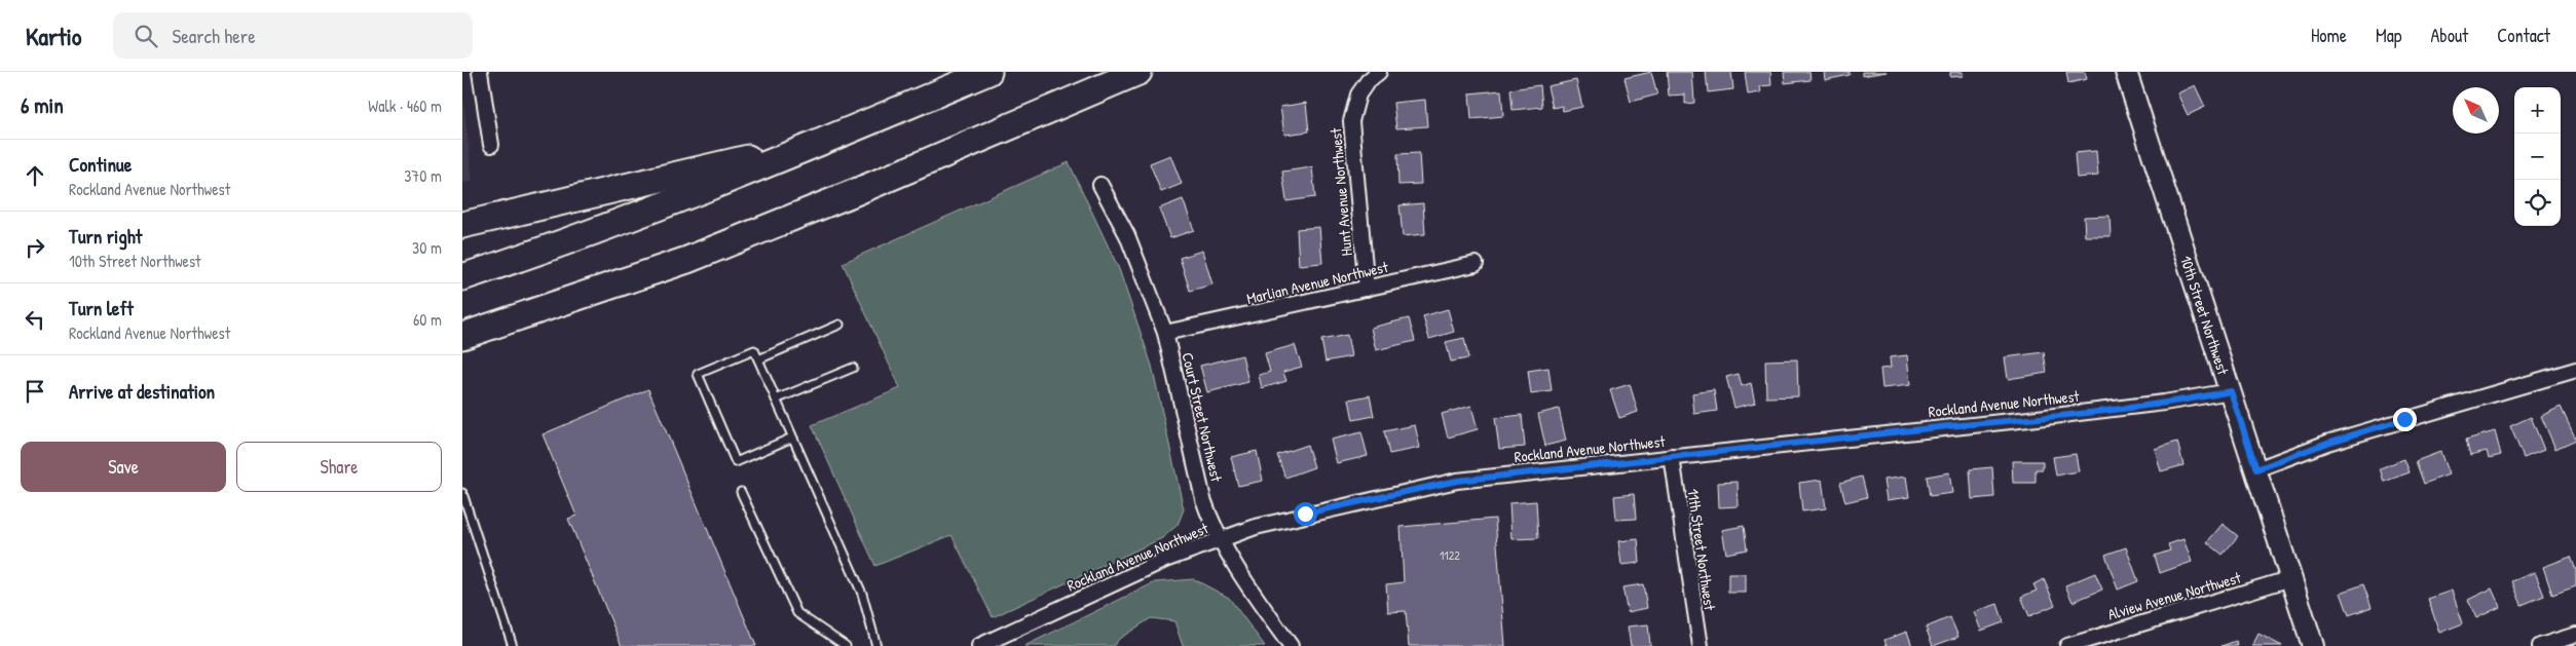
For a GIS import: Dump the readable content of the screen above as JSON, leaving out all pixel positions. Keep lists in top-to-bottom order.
{
  "streets": {
    "main road": ["10th Street Northwest"],
    "street": [
      "Hunt Avenue Northwest",
      "Marlian Avenue Northwest",
      "Rockland Avenue Northwest",
      "Court Street Northwest",
      "11th Street Northwest",
      "Alview Avenue Northwest"
    ]
  },
  "crossings": [
    ["Hunt Avenue Northwest", "Marlian Avenue Northwest"],
    ["Marlian Avenue Northwest", "Court Street Northwest"],
    ["10th Street Northwest", "Rockland Avenue Northwest"],
    ["10th Street Northwest", "Alview Avenue Northwest"],
    ["Rockland Avenue Northwest", "Court Street Northwest"],
    ["Rockland Avenue Northwest", "11th Street Northwest"]
  ],
  "house_numbers": ["1122"],
  "north": "top left",
  "page": {
    "header": "Kartio",
    "search": "Search here",
    "nav": [
      "Home",
      "Map",
      "About",
      "Contact"
    ],
    "heading": ["6 min", "Walk · 460 m"],
    "map_buttons": ["+", "−"],
    "list": [
      ["Continue", "Rockland Avenue Northwest", "370 m"],
      ["Turn right", "10th Street Northwest", "30 m"],
      ["Turn left", "Rockland Avenue Northwest", "60 m"],
      "Arrive at destination"
    ],
    "buttons": ["Save", "Share"]
  }
}
